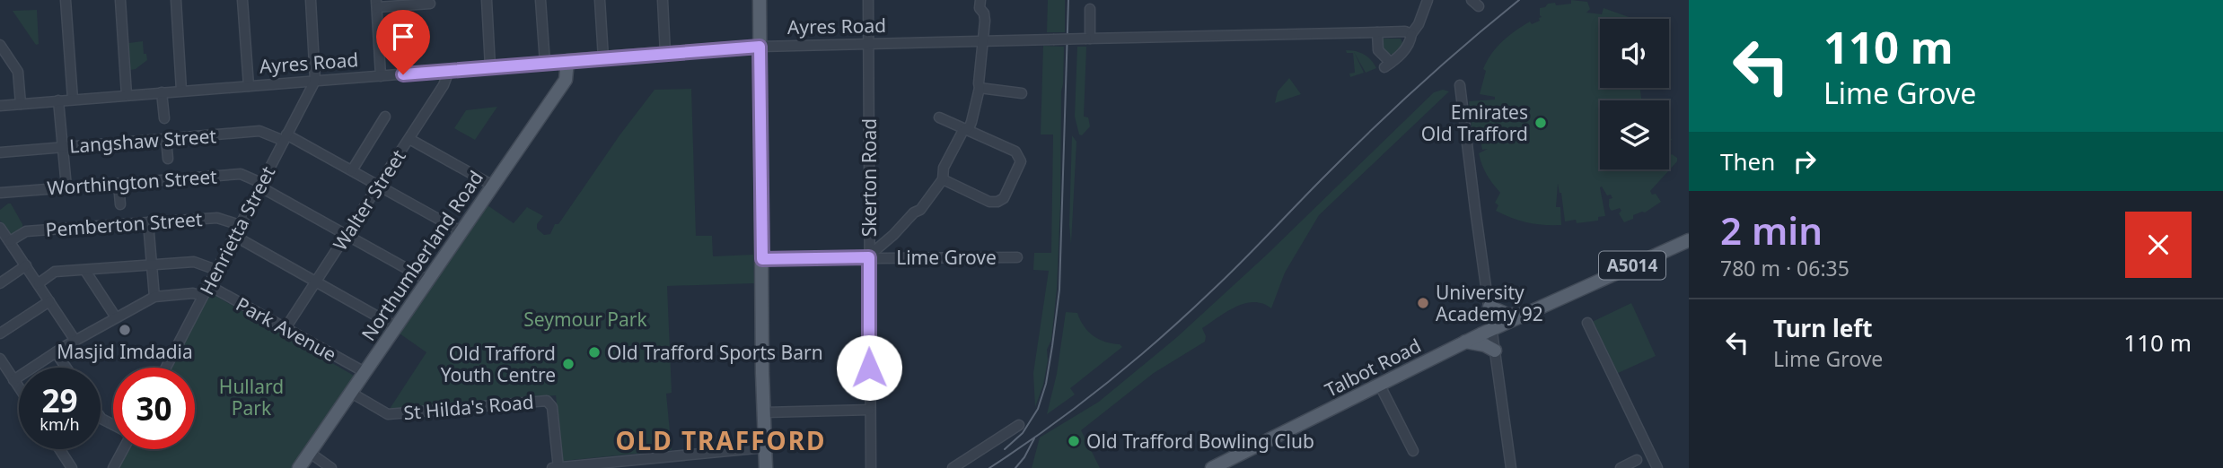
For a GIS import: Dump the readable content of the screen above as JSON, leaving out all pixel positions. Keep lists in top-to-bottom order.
{
  "streets": {
    "main road": [
      "Ayres Road",
      "Northumberland Road",
      "A5014",
      "Talbot Road"
    ],
    "street": [
      "Langshaw Street",
      "Skerton Road",
      "Worthington Street",
      "Walter Street",
      "Pemberton Street",
      "Henrietta Street",
      "Lime Grove",
      "Park Avenue",
      "St Hilda's Road"
    ]
  },
  "crossings": [
    ["Ayres Road", "Skerton Road"],
    ["Ayres Road", "Walter Street"],
    ["Ayres Road", "Henrietta Street"],
    ["Ayres Road", "Northumberland Road"],
    ["Langshaw Street", "Walter Street"],
    ["Langshaw Street", "Henrietta Street"],
    ["Langshaw Street", "Northumberland Road"],
    ["Skerton Road", "Lime Grove"],
    ["Worthington Street", "Walter Street"],
    ["Worthington Street", "Henrietta Street"],
    ["Worthington Street", "Northumberland Road"],
    ["Walter Street", "Park Avenue"],
    ["Pemberton Street", "Henrietta Street"],
    ["Henrietta Street", "Park Avenue"],
    ["Northumberland Road", "Park Avenue"],
    ["Northumberland Road", "St Hilda's Road"]
  ],
  "districts": ["OLD TRAFFORD"],
  "parks": ["Seymour Park", "Hullard Park"],
  "places": [
    "Emirates Old Trafford",
    "University Academy 92",
    "Masjid Imdadia",
    "Old Trafford Sports Barn",
    "Old Trafford Youth Centre",
    "Old Trafford Bowling Club"
  ],
  "page": {
    "turn": ["110 m", "Lime Grove"],
    "then": "Then",
    "heading": ["2 min", "780 m · 06:35"],
    "list": [
      {
        "name": "Turn left",
        "note": "Lime Grove",
        "value": "110 m"
      }
    ],
    "speed": "29 km/h",
    "limit": "30"
  }
}
